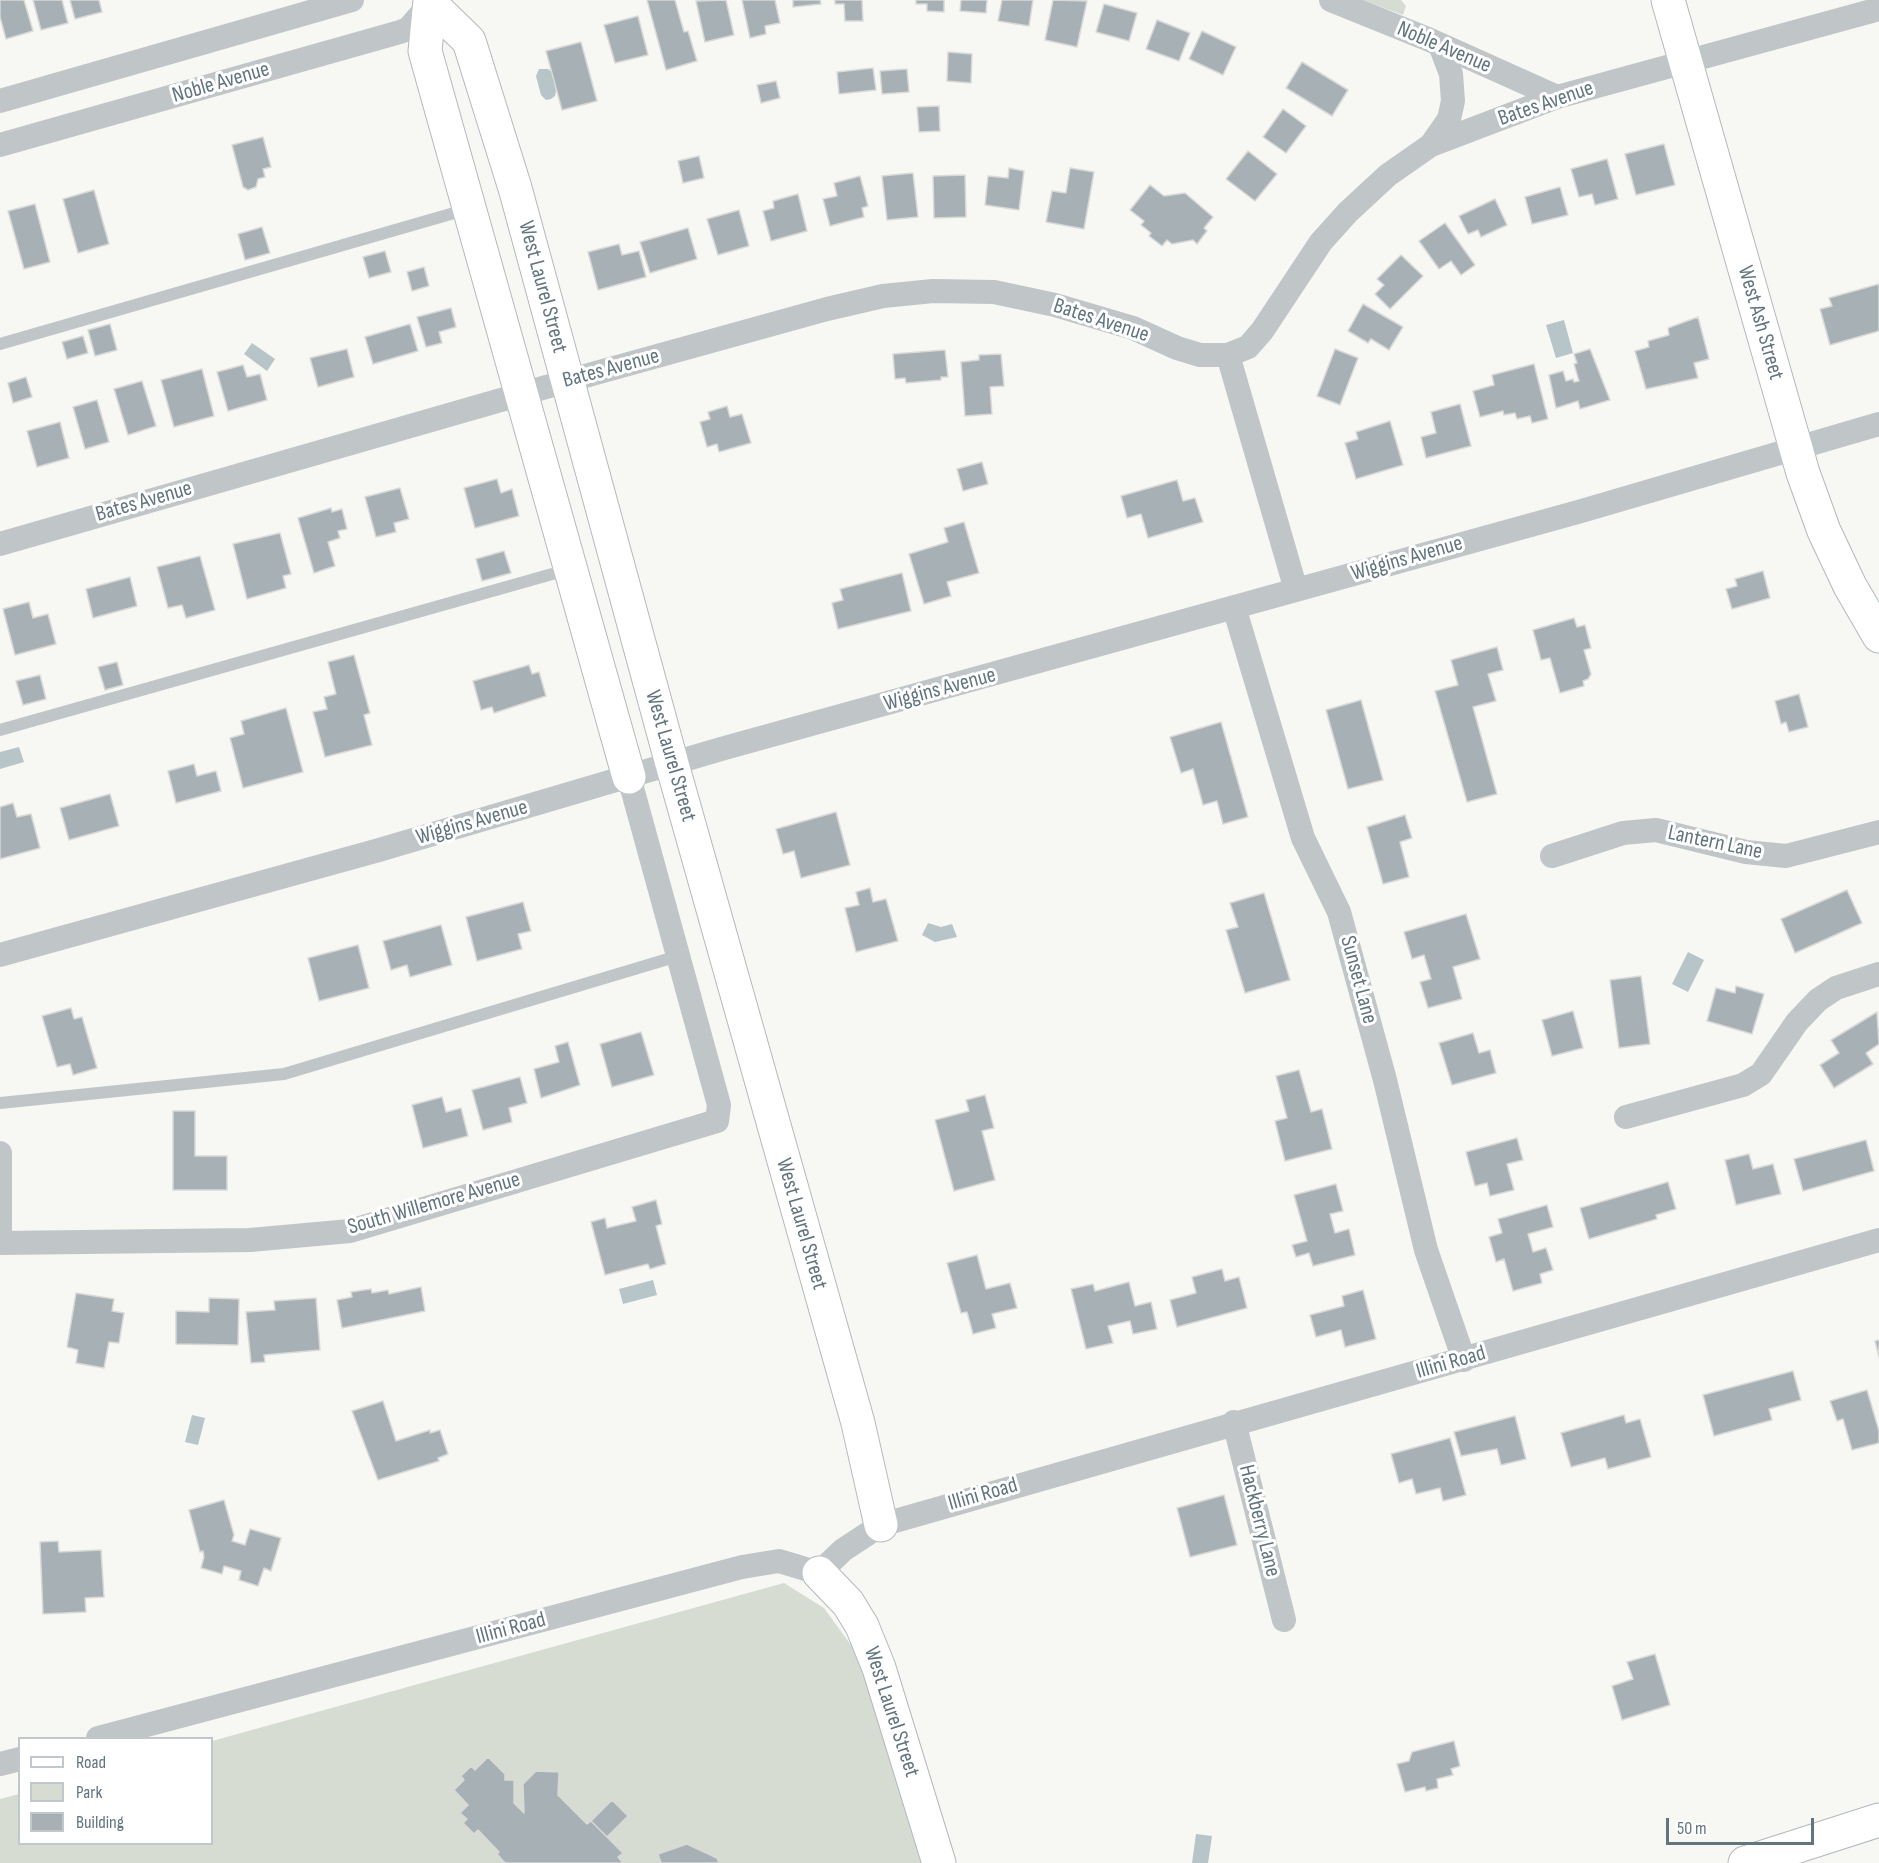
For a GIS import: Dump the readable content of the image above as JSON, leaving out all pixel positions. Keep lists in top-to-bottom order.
{
  "streets": {
    "street": [
      "Noble Avenue",
      "Bates Avenue",
      "West Laurel Street",
      "West Ash Street",
      "Wiggins Avenue",
      "Lantern Lane",
      "Sunset Lane",
      "South Willemore Avenue",
      "Illini Road",
      "Hackberry Lane"
    ]
  },
  "crossings": [
    ["Noble Avenue", "Bates Avenue"],
    ["Noble Avenue", "West Laurel Street"],
    ["Bates Avenue", "West Laurel Street"],
    ["Bates Avenue", "West Ash Street"],
    ["West Laurel Street", "Wiggins Avenue"],
    ["West Laurel Street", "South Willemore Avenue"],
    ["West Laurel Street", "Illini Road"],
    ["West Ash Street", "Wiggins Avenue"],
    ["Wiggins Avenue", "Sunset Lane"],
    ["Sunset Lane", "Illini Road"],
    ["Illini Road", "Hackberry Lane"]
  ],
  "legend": ["Road", "Park", "Building"],
  "scale_bar": "50 m"
}
